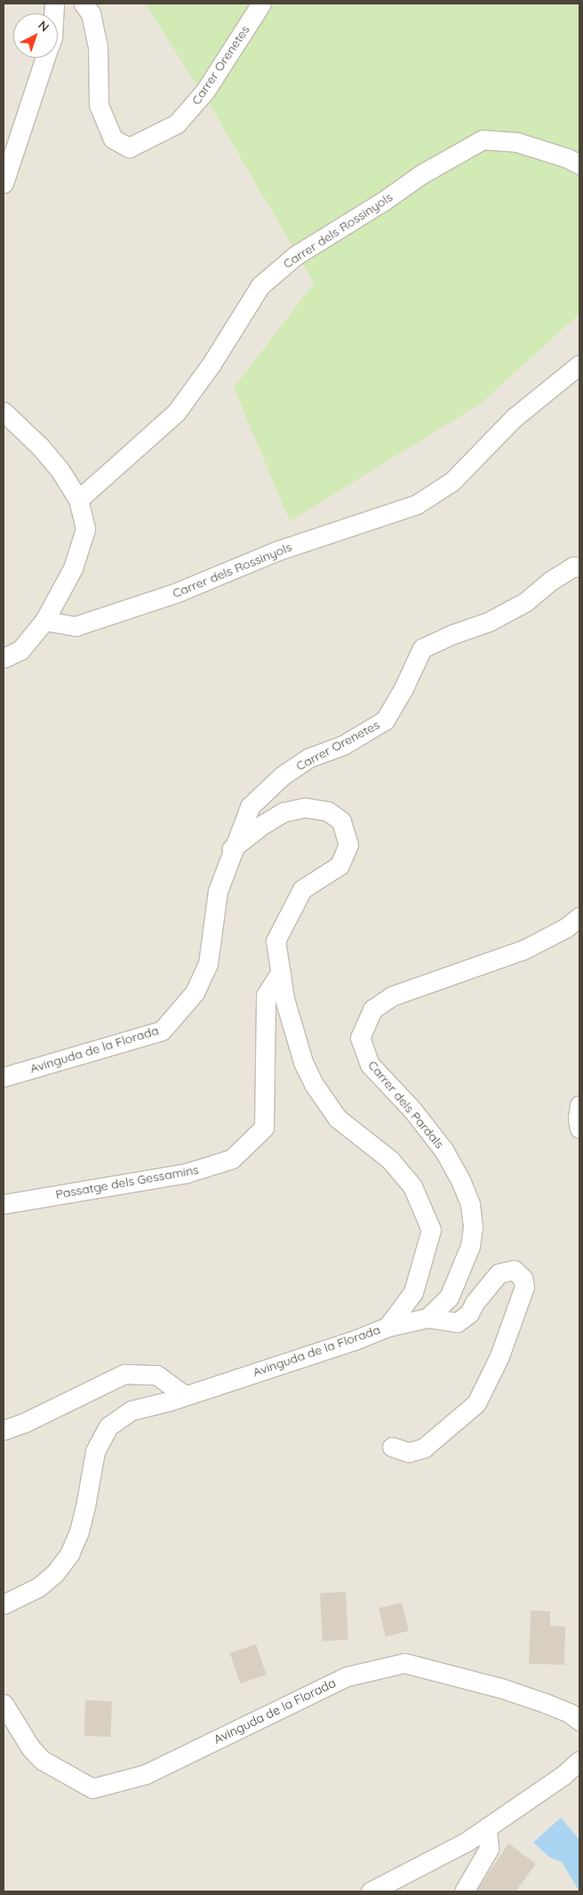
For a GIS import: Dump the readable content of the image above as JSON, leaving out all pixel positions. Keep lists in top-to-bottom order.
{
  "streets": {
    "street": [
      "Carrer Orenetes",
      "Carrer dels Rossinyols",
      "Avinguda de la Florada",
      "Carrer dels Pardals",
      "Passatge dels Gessamins"
    ]
  },
  "crossings": [
    ["Carrer Orenetes", "Avinguda de la Florada"],
    ["Avinguda de la Florada", "Passatge dels Gessamins"]
  ],
  "north": "top right"
}
